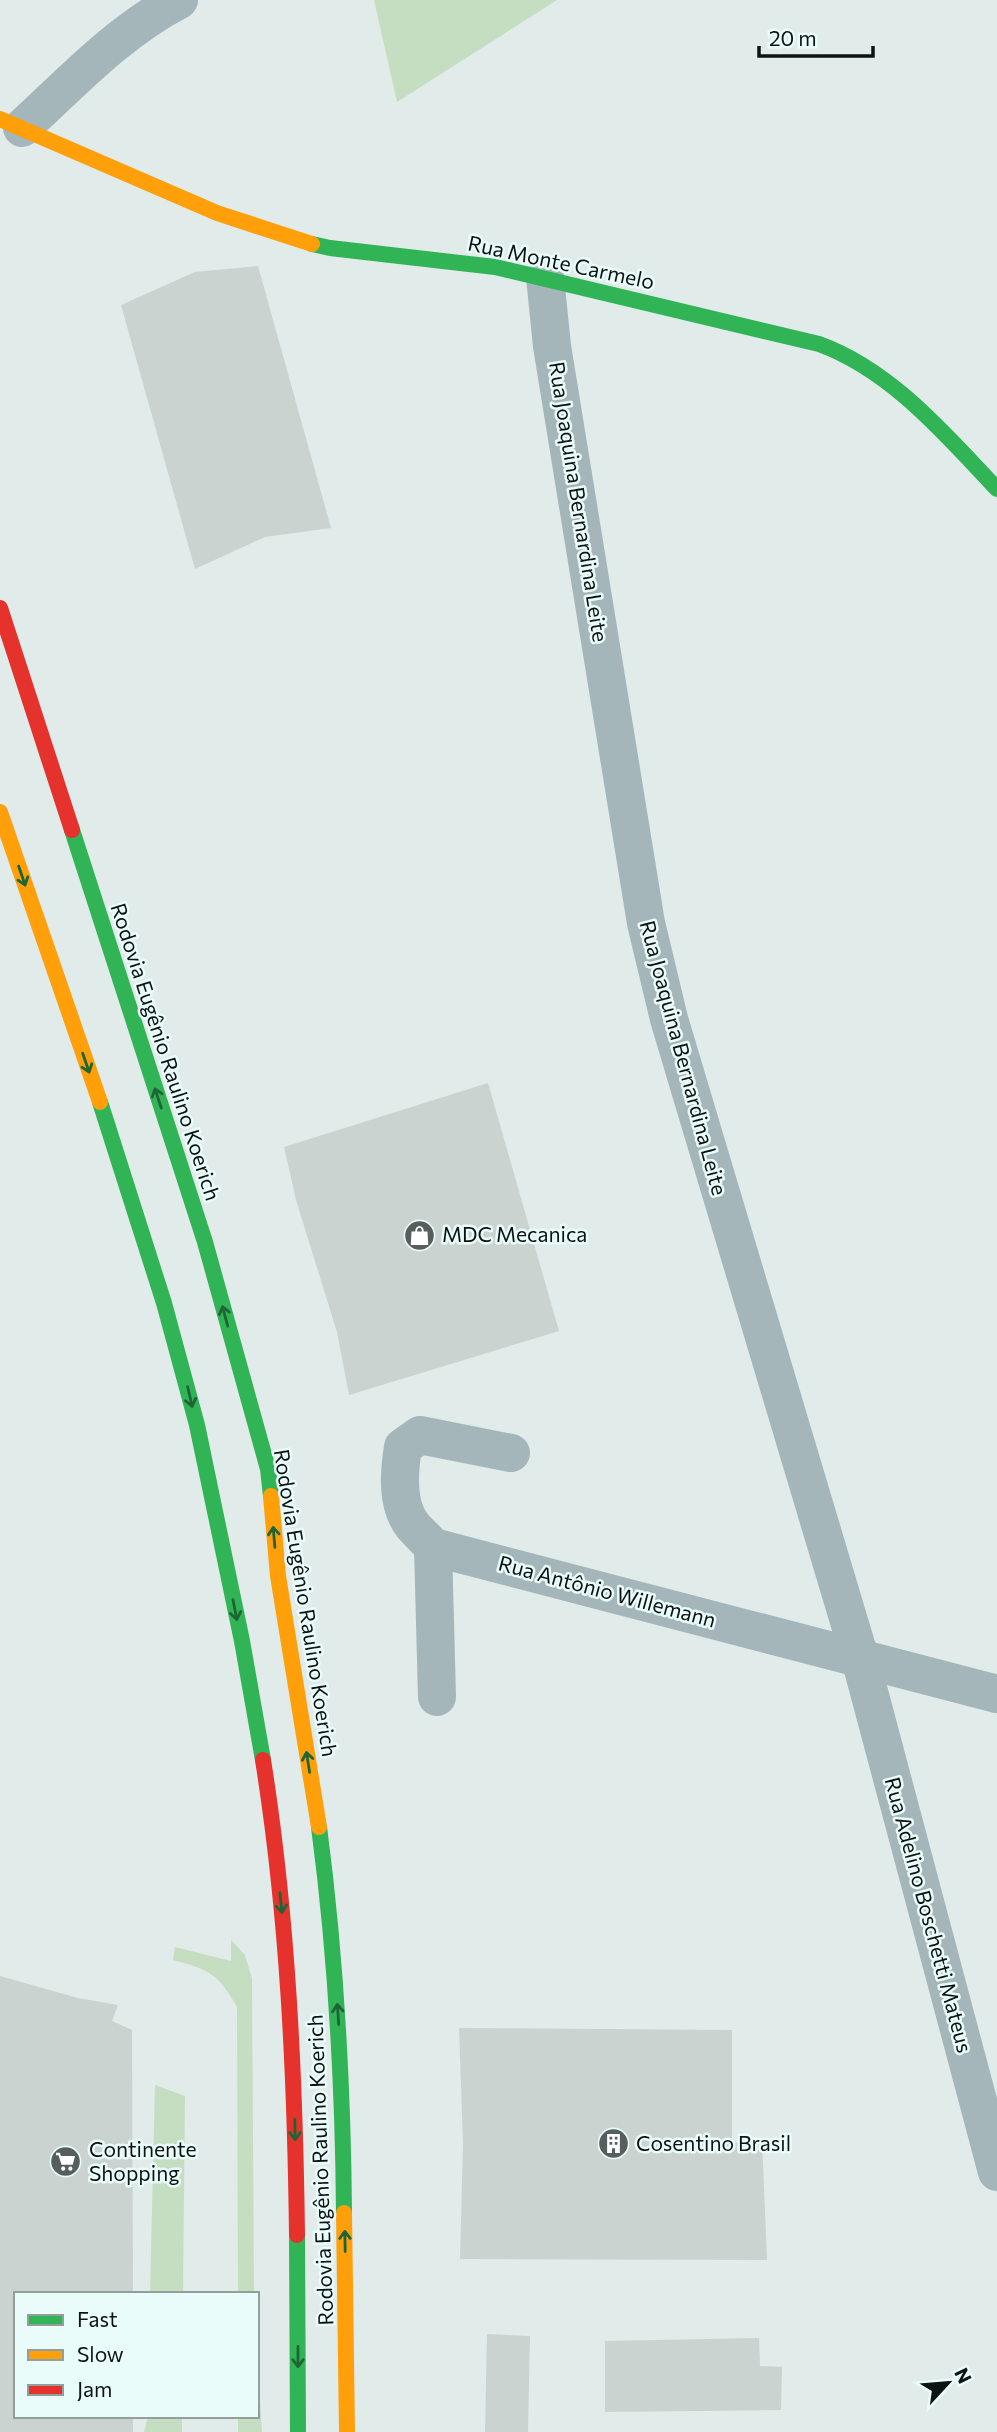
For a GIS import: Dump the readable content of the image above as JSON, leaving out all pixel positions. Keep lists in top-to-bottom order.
{
  "streets": {
    "main road": ["Rua Monte Carmelo", "Rodovia Eugênio Raulino Koerich"],
    "street": ["Rua Joaquina Bernardina Leite", "Rua Antônio Willemann", "Rua Adelino Boschetti Mateus"]
  },
  "crossings": [
    ["Rua Monte Carmelo", "Rua Joaquina Bernardina Leite"],
    ["Rua Joaquina Bernardina Leite", "Rua Antônio Willemann"],
    ["Rua Joaquina Bernardina Leite", "Rua Adelino Boschetti Mateus"],
    ["Rua Antônio Willemann", "Rua Adelino Boschetti Mateus"]
  ],
  "places": {
    "shop": ["MDC Mecanica"],
    "building": ["Cosentino Brasil"],
    "supermarket": ["Continente Shopping"]
  },
  "legend": ["Fast", "Slow", "Jam"],
  "scale_bar": "20 m",
  "north": "top right"
}
